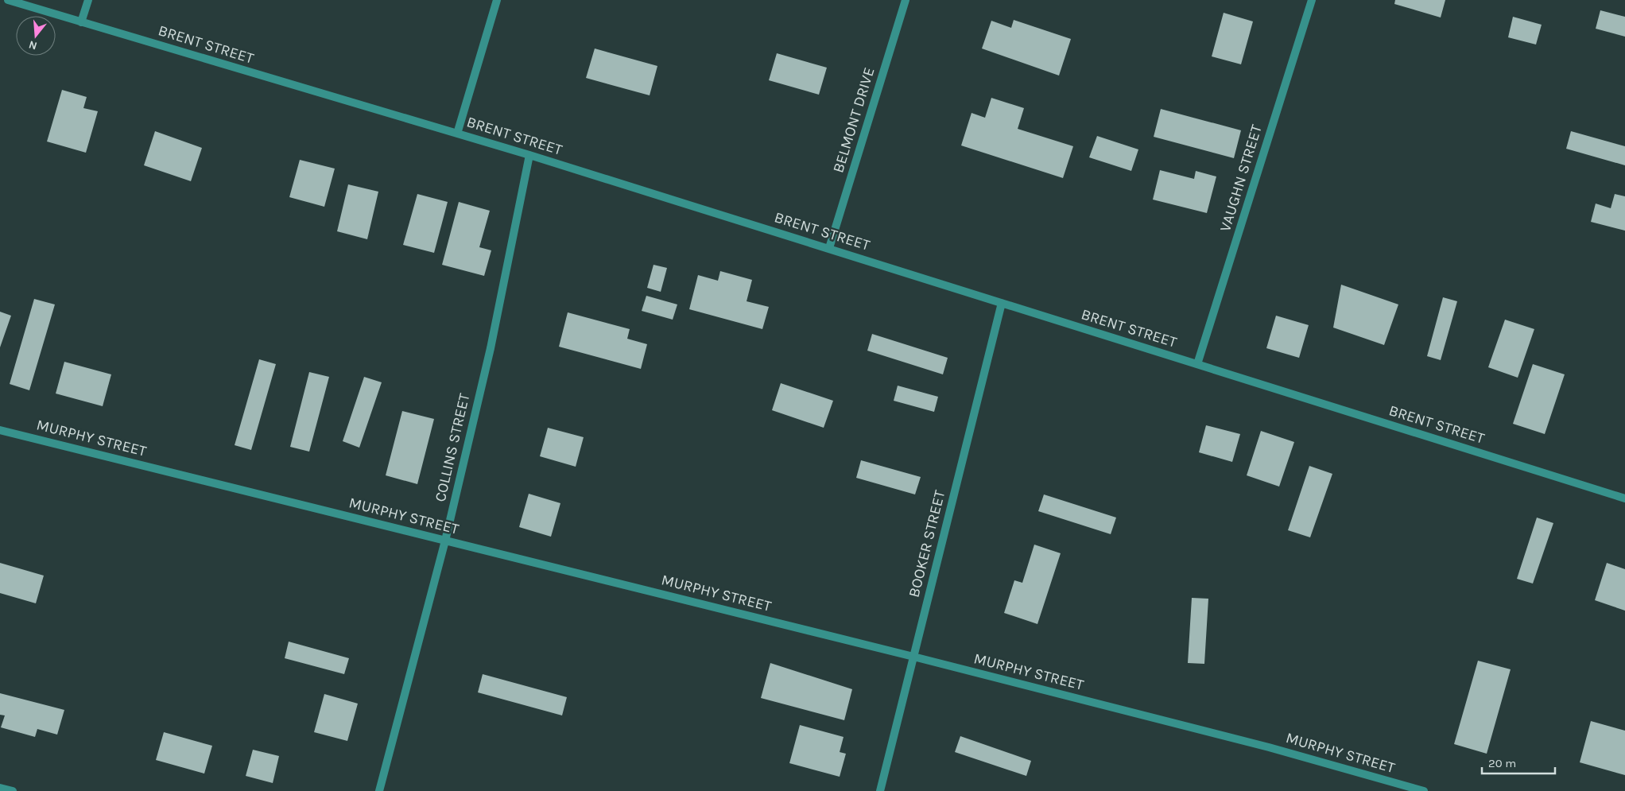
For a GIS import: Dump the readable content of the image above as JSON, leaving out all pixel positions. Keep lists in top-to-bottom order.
{
  "streets": {
    "street": [
      "BRENT STREET",
      "BELMONT DRIVE",
      "VAUGHN STREET",
      "MURPHY STREET",
      "COLLINS STREET",
      "BOOKER STREET"
    ]
  },
  "crossings": [
    ["BRENT STREET", "BELMONT DRIVE"],
    ["BRENT STREET", "VAUGHN STREET"],
    ["BRENT STREET", "COLLINS STREET"],
    ["BRENT STREET", "BOOKER STREET"],
    ["MURPHY STREET", "COLLINS STREET"],
    ["MURPHY STREET", "BOOKER STREET"]
  ],
  "scale_bar": "20 m",
  "north": "bottom"
}
